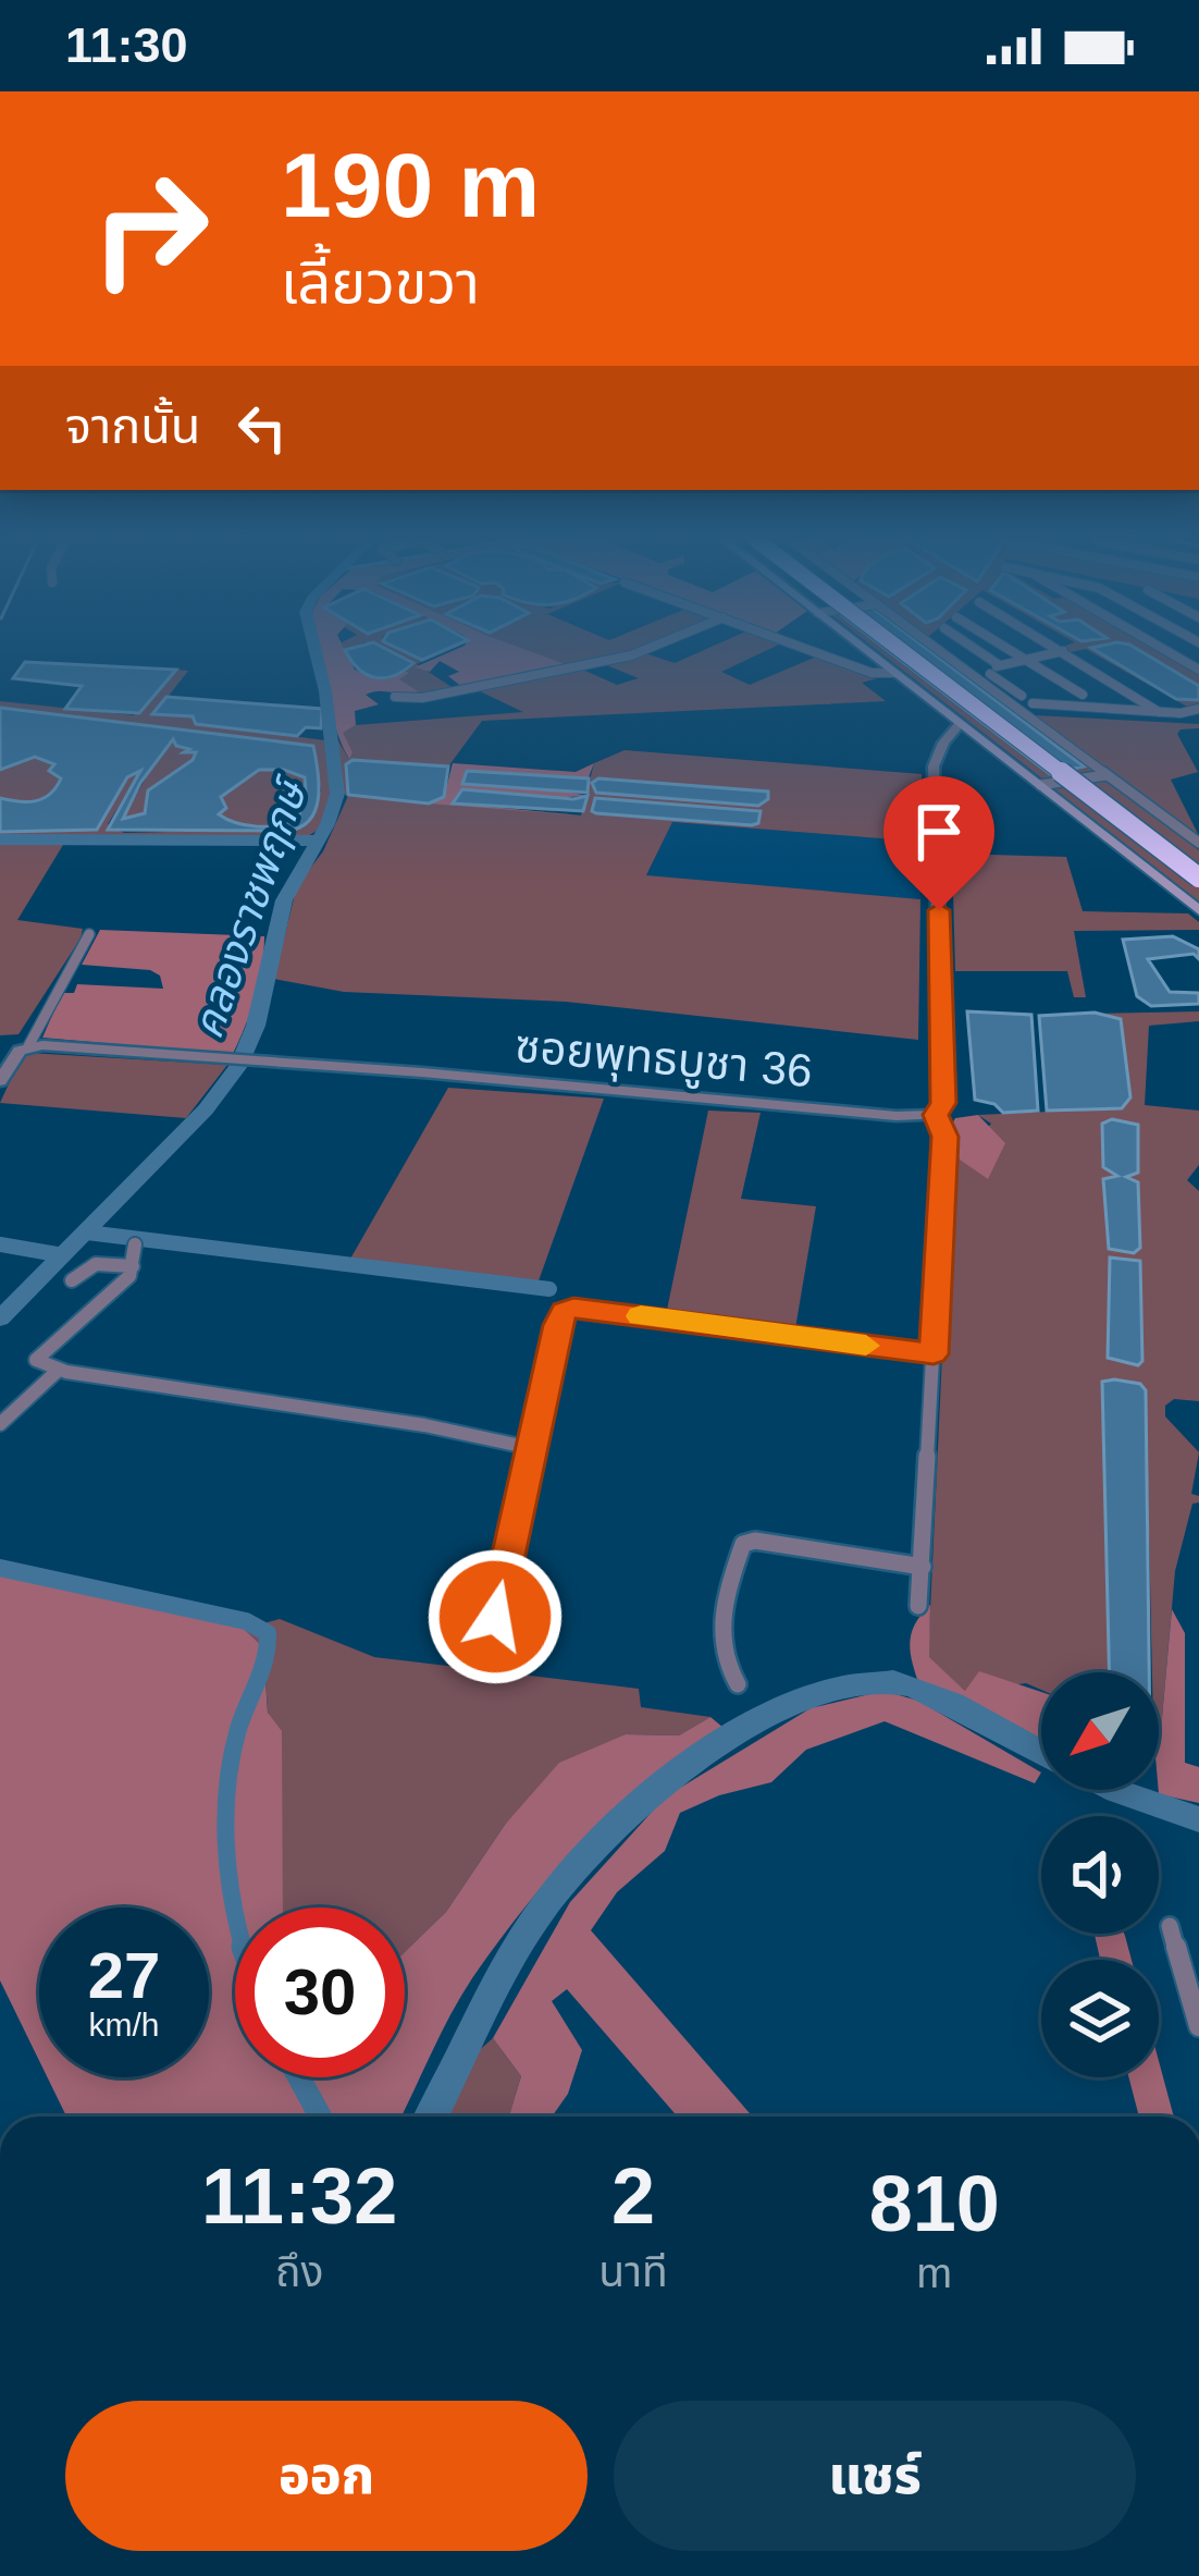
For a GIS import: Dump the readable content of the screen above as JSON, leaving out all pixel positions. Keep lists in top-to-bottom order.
{
  "streets": {
    "street": ["ซอยพุทธบูชา 36"]
  },
  "water": ["คลองราชพฤกษ์"],
  "north": "bottom left",
  "page": {
    "status": "11:30",
    "turn": ["190 m", "เลี้ยวขวา"],
    "then": "จากนั้น",
    "speed": "27 km/h",
    "limit": "30",
    "eta": [
      "11:32",
      "ถึง",
      "2",
      "นาที",
      "810",
      "m"
    ],
    "buttons": ["ออก", "แชร์"]
  }
}
